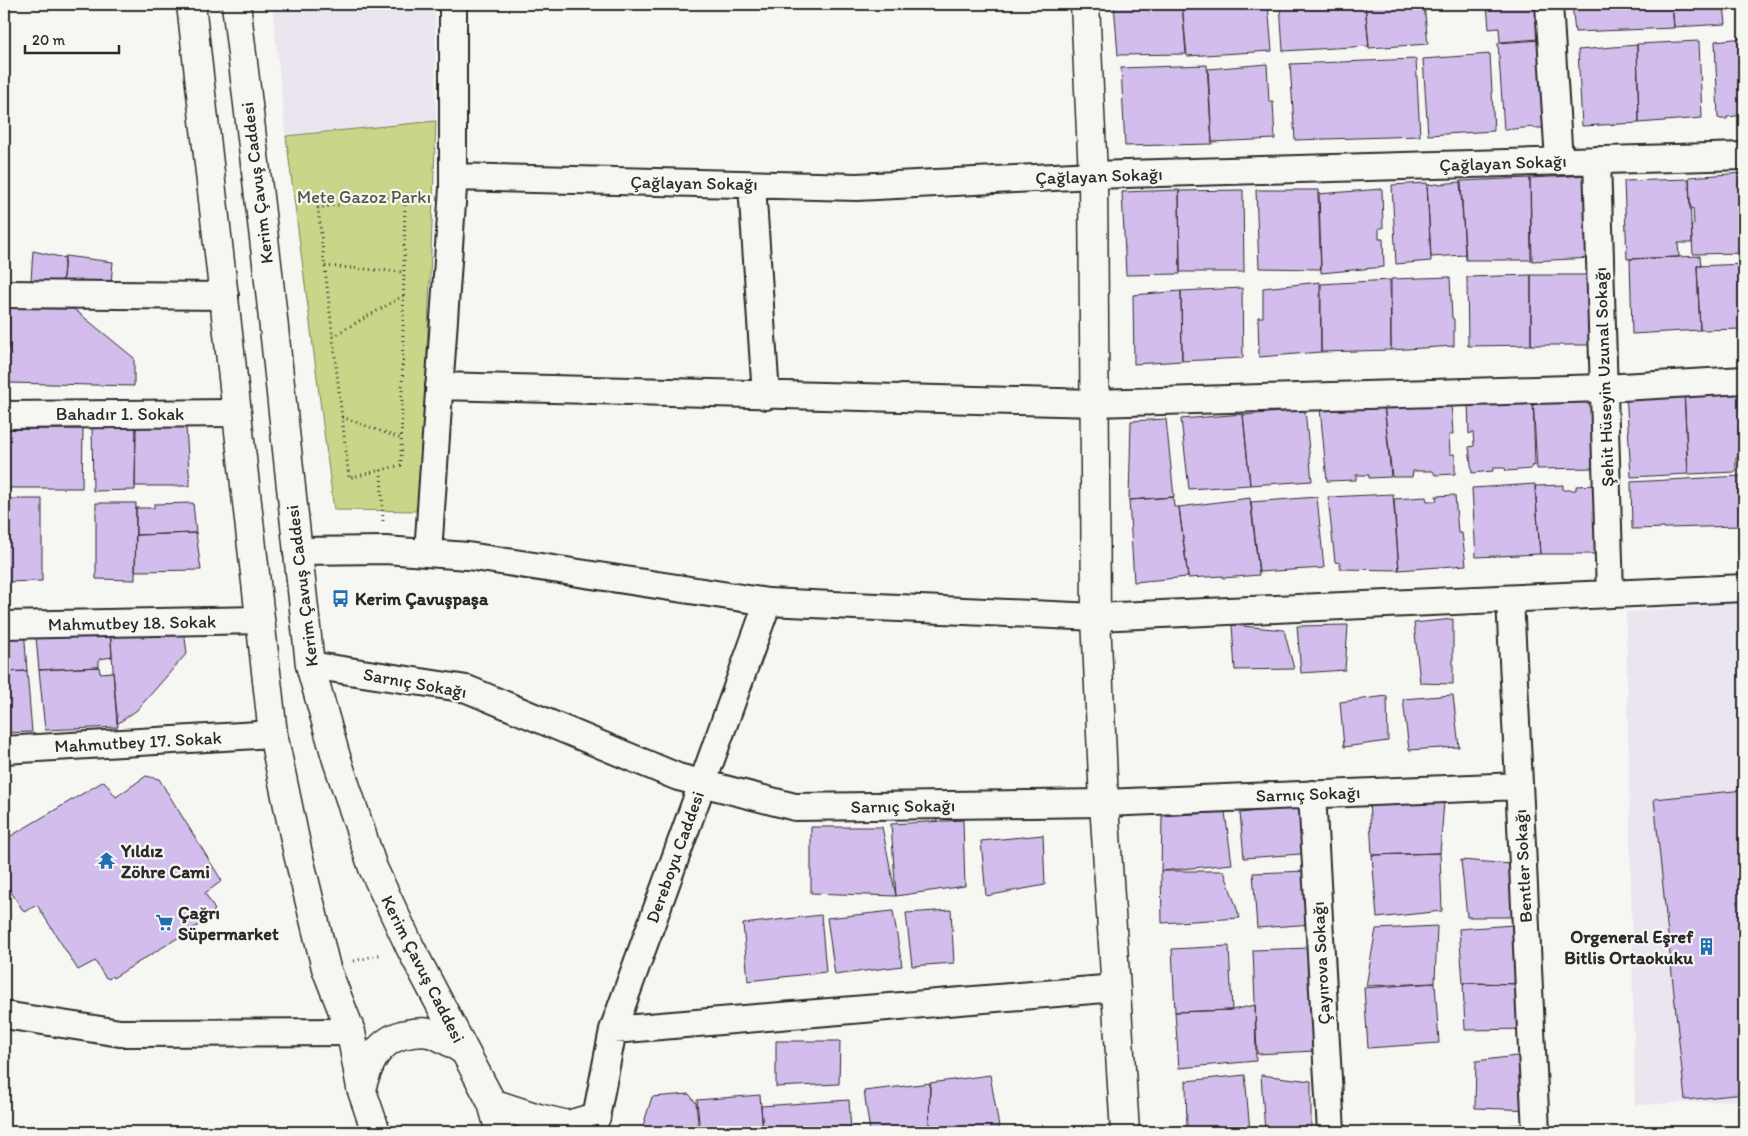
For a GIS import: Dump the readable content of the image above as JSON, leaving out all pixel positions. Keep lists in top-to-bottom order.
{
  "streets": {
    "main road": ["Kerim Çavuş Caddesi"],
    "street": [
      "Çağlayan Sokağı",
      "Şehit Hüseyin Uzunal Sokağı",
      "Bahadır 1. Sokak",
      "Mahmutbey 18. Sokak",
      "Sarnıç Sokağı",
      "Mahmutbey 17. Sokak",
      "Dereboyu Caddesi",
      "Bentler Sokağı",
      "Çayırova Sokağı"
    ]
  },
  "crossings": [
    ["Çağlayan Sokağı", "Şehit Hüseyin Uzunal Sokağı"],
    ["Kerim Çavuş Caddesi", "Sarnıç Sokağı"],
    ["Sarnıç Sokağı", "Dereboyu Caddesi"],
    ["Sarnıç Sokağı", "Bentler Sokağı"],
    ["Sarnıç Sokağı", "Çayırova Sokağı"]
  ],
  "parks": ["Mete Gazoz Parkı"],
  "places": {
    "bus stop": ["Kerim Çavuşpaşa"],
    "temple": ["Yıldız Zöhre Cami"],
    "supermarket": ["Çağrı Süpermarket"],
    "building": ["Orgeneral Eşref Bitlis Ortaokuku"]
  },
  "scale_bar": "20 m"
}
